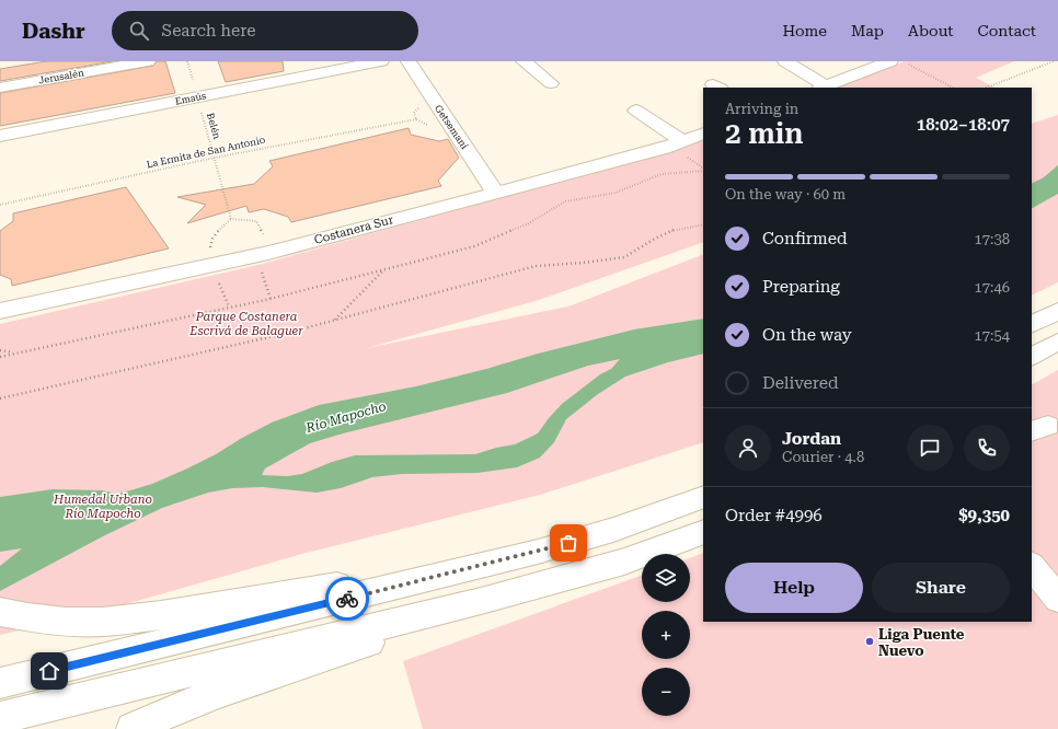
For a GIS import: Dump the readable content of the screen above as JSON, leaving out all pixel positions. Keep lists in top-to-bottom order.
{
  "streets": {
    "main road": [
      "Jerusalén",
      "Emaús",
      "Getsemaní",
      "Costanera Sur"
    ],
    "path": ["Belén", "La Ermita de San Antonio"]
  },
  "crossings": [
    ["Emaús", "Belén"],
    ["Belén", "La Ermita de San Antonio"],
    ["Getsemaní", "Costanera Sur"]
  ],
  "water": ["Río Mapocho"],
  "parks": ["Parque Costanera Escrivá de Balaguer", "Humedal Urbano Río Mapocho"],
  "places": ["Liga Puente Nuevo"],
  "page": {
    "header": "Dashr",
    "search": "Search here",
    "nav": [
      "Home",
      "Map",
      "About",
      "Contact"
    ],
    "heading": ["2 min", "Arriving in", "18:02–18:07"],
    "panel": [
      "Jordan",
      "Courier · 4.8",
      "Order #4996",
      "$9,350"
    ],
    "bar": "On the way · 60 m",
    "list": [
      ["Confirmed", "17:38"],
      ["Preparing", "17:46"],
      ["On the way", "17:54"],
      "Delivered"
    ],
    "map_buttons": ["+", "−"],
    "buttons": ["Help", "Share"]
  }
}
